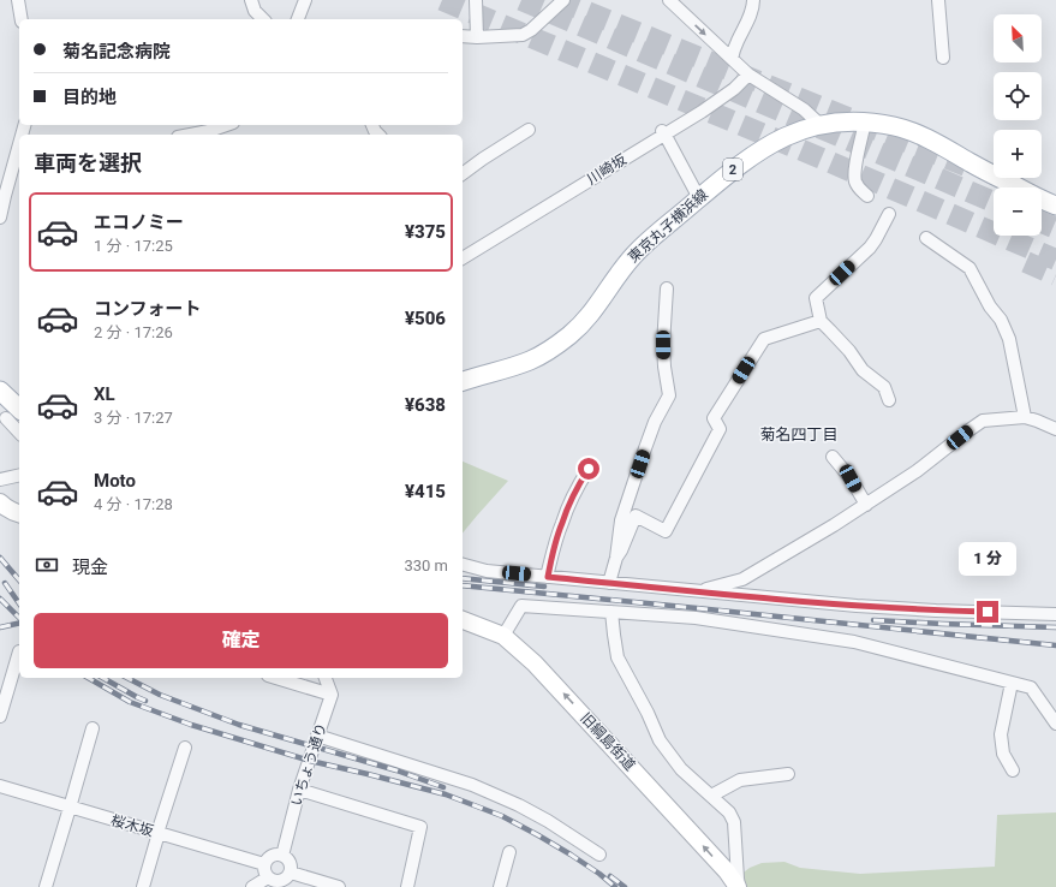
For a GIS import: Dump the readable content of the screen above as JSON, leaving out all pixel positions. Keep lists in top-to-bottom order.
{
  "streets": {
    "main road": ["2", "東京丸子横浜線"],
    "street": [
      "川崎坂",
      "旧綱島街道",
      "いちょう通り",
      "桜木坂"
    ]
  },
  "crossings": [
    ["いちょう通り", "桜木坂"]
  ],
  "districts": ["菊名四丁目"],
  "north": "top left",
  "page": {
    "map_buttons": ["+", "−"],
    "banner": ["菊名記念病院", "目的地"],
    "heading": "車両を選択",
    "list": [
      {
        "name": "エコノミー",
        "note": "1 分 · 17:25",
        "value": "¥375"
      },
      {
        "name": "コンフォート",
        "note": "2 分 · 17:26",
        "value": "¥506"
      },
      {
        "name": "XL",
        "note": "3 分 · 17:27",
        "value": "¥638"
      },
      {
        "name": "Moto",
        "note": "4 分 · 17:28",
        "value": "¥415"
      }
    ],
    "pay": ["現金", "330 m"],
    "bubble": "1 分",
    "buttons": "確定"
  }
}
